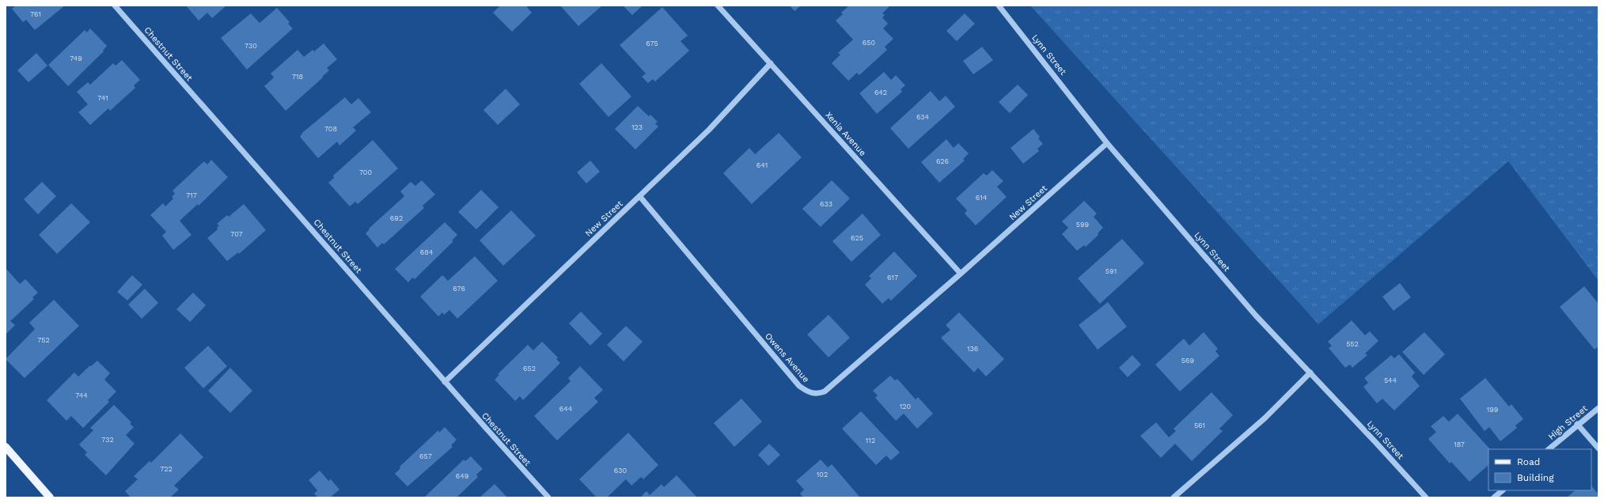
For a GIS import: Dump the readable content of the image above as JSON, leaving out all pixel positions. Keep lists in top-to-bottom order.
{
  "streets": {
    "street": [
      "Chestnut Street",
      "Lynn Street",
      "Xenia Avenue",
      "New Street",
      "Owens Avenue",
      "High Street"
    ]
  },
  "crossings": [
    ["Chestnut Street", "New Street"],
    ["Lynn Street", "New Street"],
    ["Xenia Avenue", "New Street"],
    ["Xenia Avenue", "Owens Avenue"],
    ["New Street", "Owens Avenue"]
  ],
  "house_numbers": [
    "761",
    "650",
    "675",
    "730",
    "749",
    "718",
    "642",
    "741",
    "634",
    "123",
    "708",
    "626",
    "641",
    "700",
    "717",
    "614",
    "633",
    "692",
    "599",
    "707",
    "625",
    "684",
    "591",
    "617",
    "676",
    "752",
    "552",
    "136",
    "569",
    "652",
    "544",
    "744",
    "120",
    "644",
    "199",
    "561",
    "732",
    "112",
    "187",
    "657",
    "722",
    "630",
    "102",
    "649"
  ],
  "legend": ["Road", "Building"]
}
